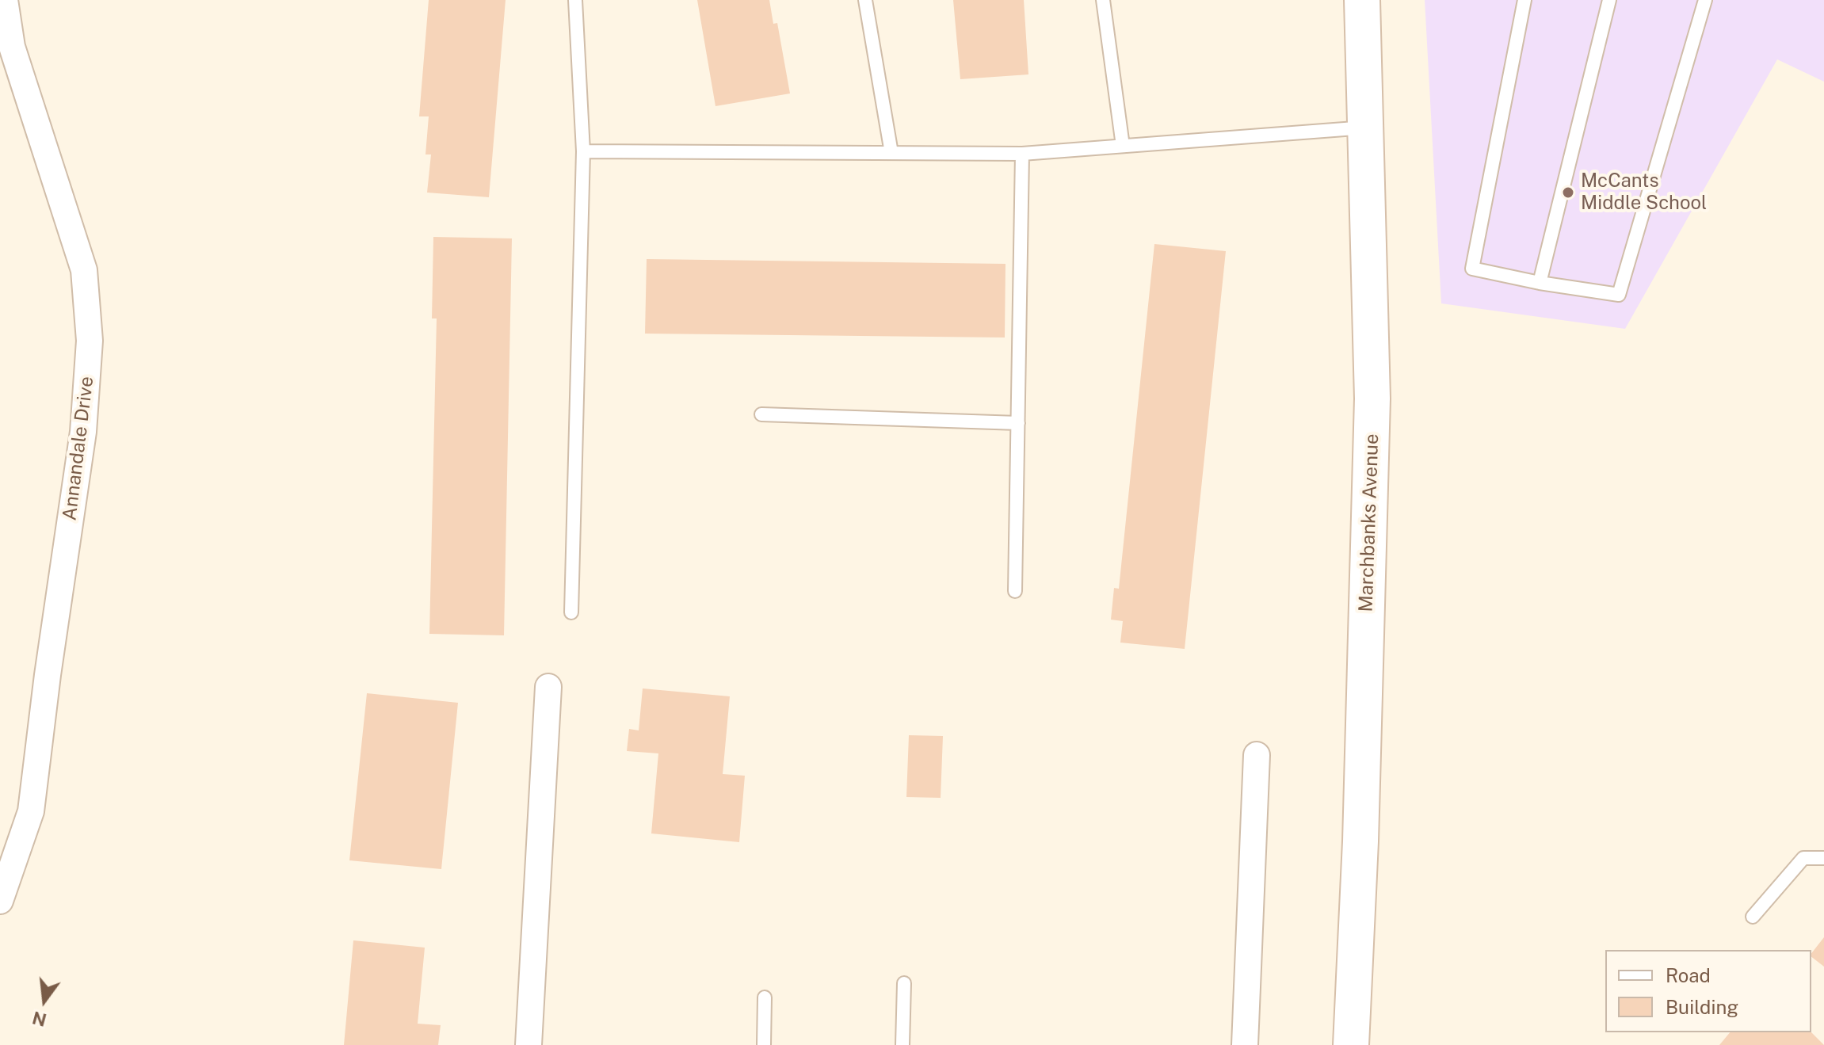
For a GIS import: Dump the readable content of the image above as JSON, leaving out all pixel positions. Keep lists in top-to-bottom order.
{
  "streets": {
    "street": ["Annandale Drive", "Marchbanks Avenue"]
  },
  "places": ["McCants Middle School"],
  "legend": ["Road", "Building"],
  "north": "bottom"
}
